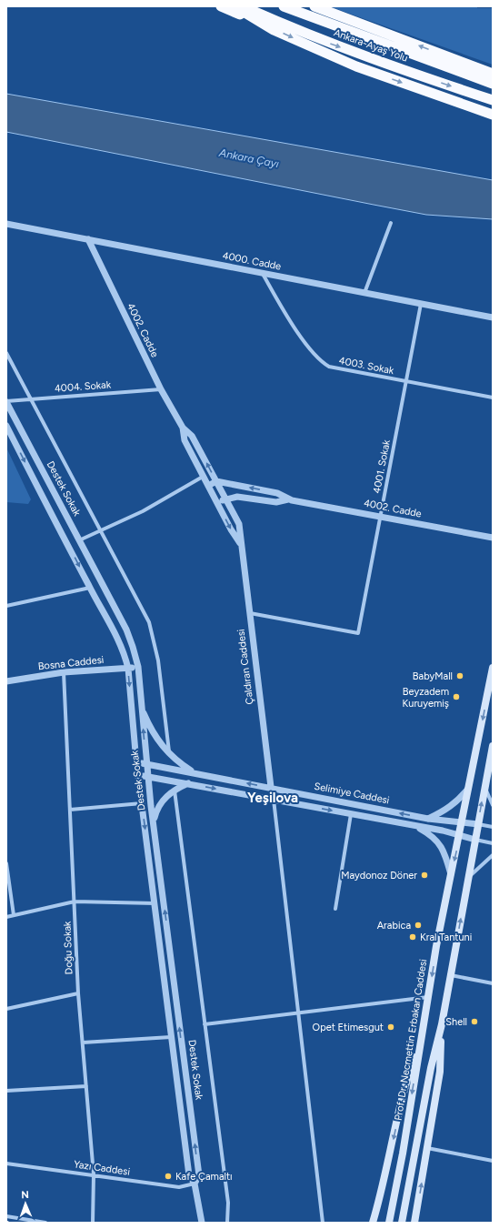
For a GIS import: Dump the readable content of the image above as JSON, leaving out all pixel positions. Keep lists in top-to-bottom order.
{
  "streets": {
    "highway": ["Ankara-Ayaş Yolu"],
    "main road": ["Prof. Dr. Necmettin Erbakan Caddesi"],
    "street": [
      "4000. Cadde",
      "4002. Cadde",
      "4003. Sokak",
      "4004. Sokak",
      "4001. Sokak",
      "Destek Sokak",
      "Bosna Caddesi",
      "Çaldıran Caddesi",
      "Selimiye Caddesi",
      "Doğu Sokak",
      "Yazı Caddesi"
    ]
  },
  "crossings": [
    ["4000. Cadde", "4002. Cadde"],
    ["4000. Cadde", "4003. Sokak"],
    ["4000. Cadde", "4001. Sokak"],
    ["4002. Cadde", "4004. Sokak"],
    ["4002. Cadde", "4001. Sokak"],
    ["4002. Cadde", "Çaldıran Caddesi"],
    ["4003. Sokak", "4001. Sokak"],
    ["4004. Sokak", "Destek Sokak"],
    ["4001. Sokak", "Çaldıran Caddesi"],
    ["Destek Sokak", "Bosna Caddesi"],
    ["Destek Sokak", "Selimiye Caddesi"],
    ["Destek Sokak", "Yazı Caddesi"],
    ["Bosna Caddesi", "Doğu Sokak"],
    ["Çaldıran Caddesi", "Selimiye Caddesi"],
    ["Selimiye Caddesi", "Prof. Dr. Necmettin Erbakan Caddesi"],
    ["Doğu Sokak", "Yazı Caddesi"]
  ],
  "districts": ["Yeşilova"],
  "water": ["Ankara Çayı"],
  "places": [
    "BabyMall",
    "Beyzadem Kuruyemiş",
    "Maydonoz Döner",
    "Arabica",
    "Kral Tantuni",
    "Shell",
    "Opet Etimesgut",
    "Kafe Çamaltı"
  ],
  "north": "top"
}
